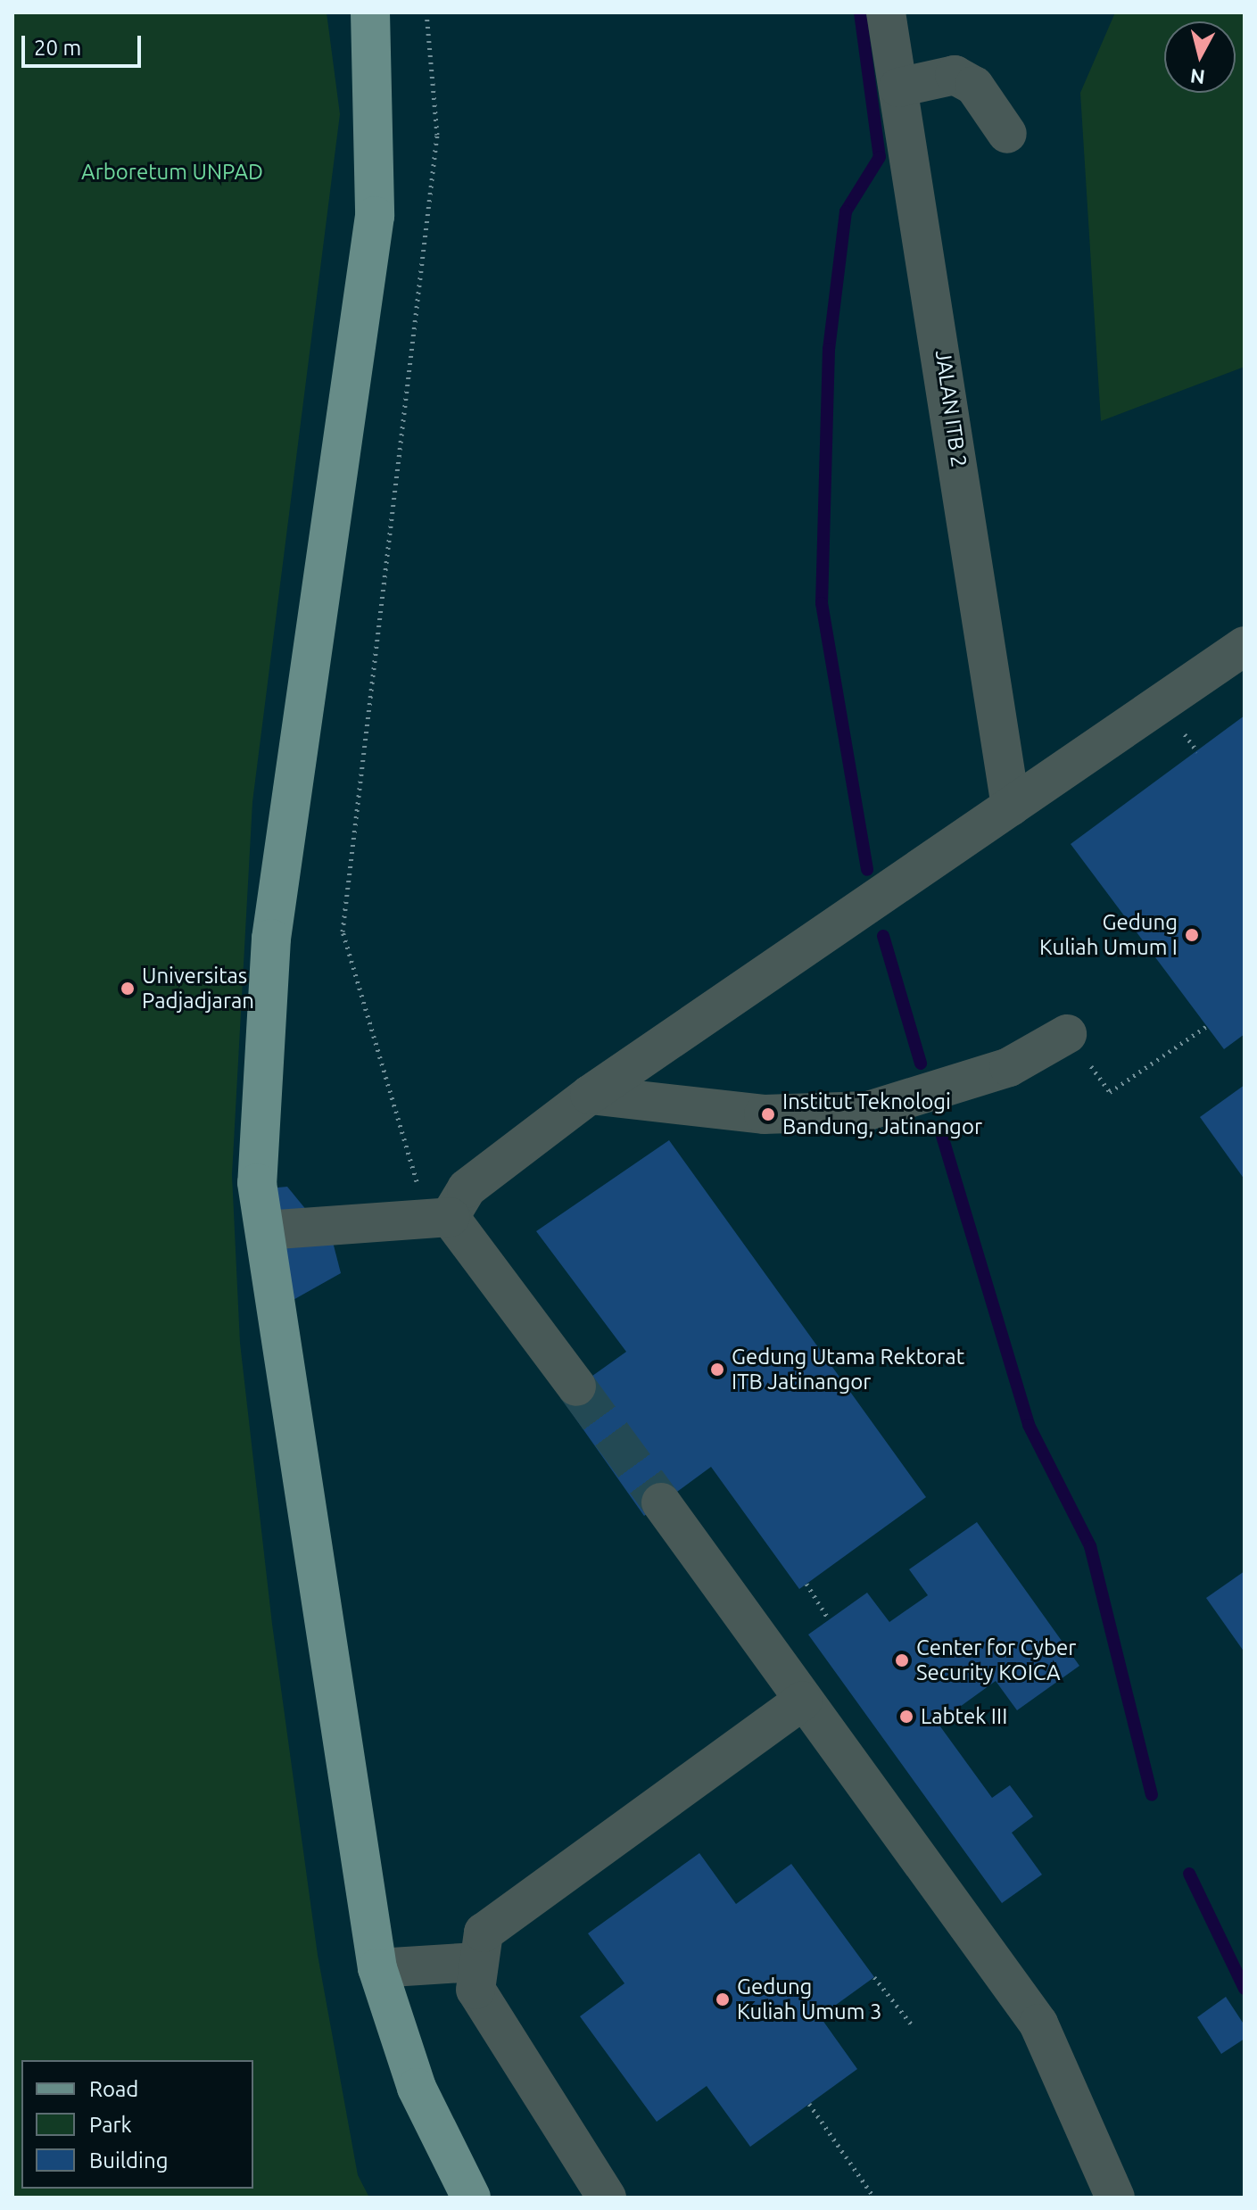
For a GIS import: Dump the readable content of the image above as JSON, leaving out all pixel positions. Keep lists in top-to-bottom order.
{
  "streets": {
    "lane": ["JALAN ITB 2"]
  },
  "parks": ["Arboretum UNPAD"],
  "places": [
    "Gedung Kuliah Umum I",
    "Universitas Padjadjaran",
    "Institut Teknologi Bandung, Jatinangor",
    "Gedung Utama Rektorat ITB Jatinangor",
    "Center for Cyber Security KOICA",
    "Labtek III",
    "Gedung Kuliah Umum 3"
  ],
  "legend": ["Road", "Park", "Building"],
  "scale_bar": "20 m",
  "north": "bottom"
}
